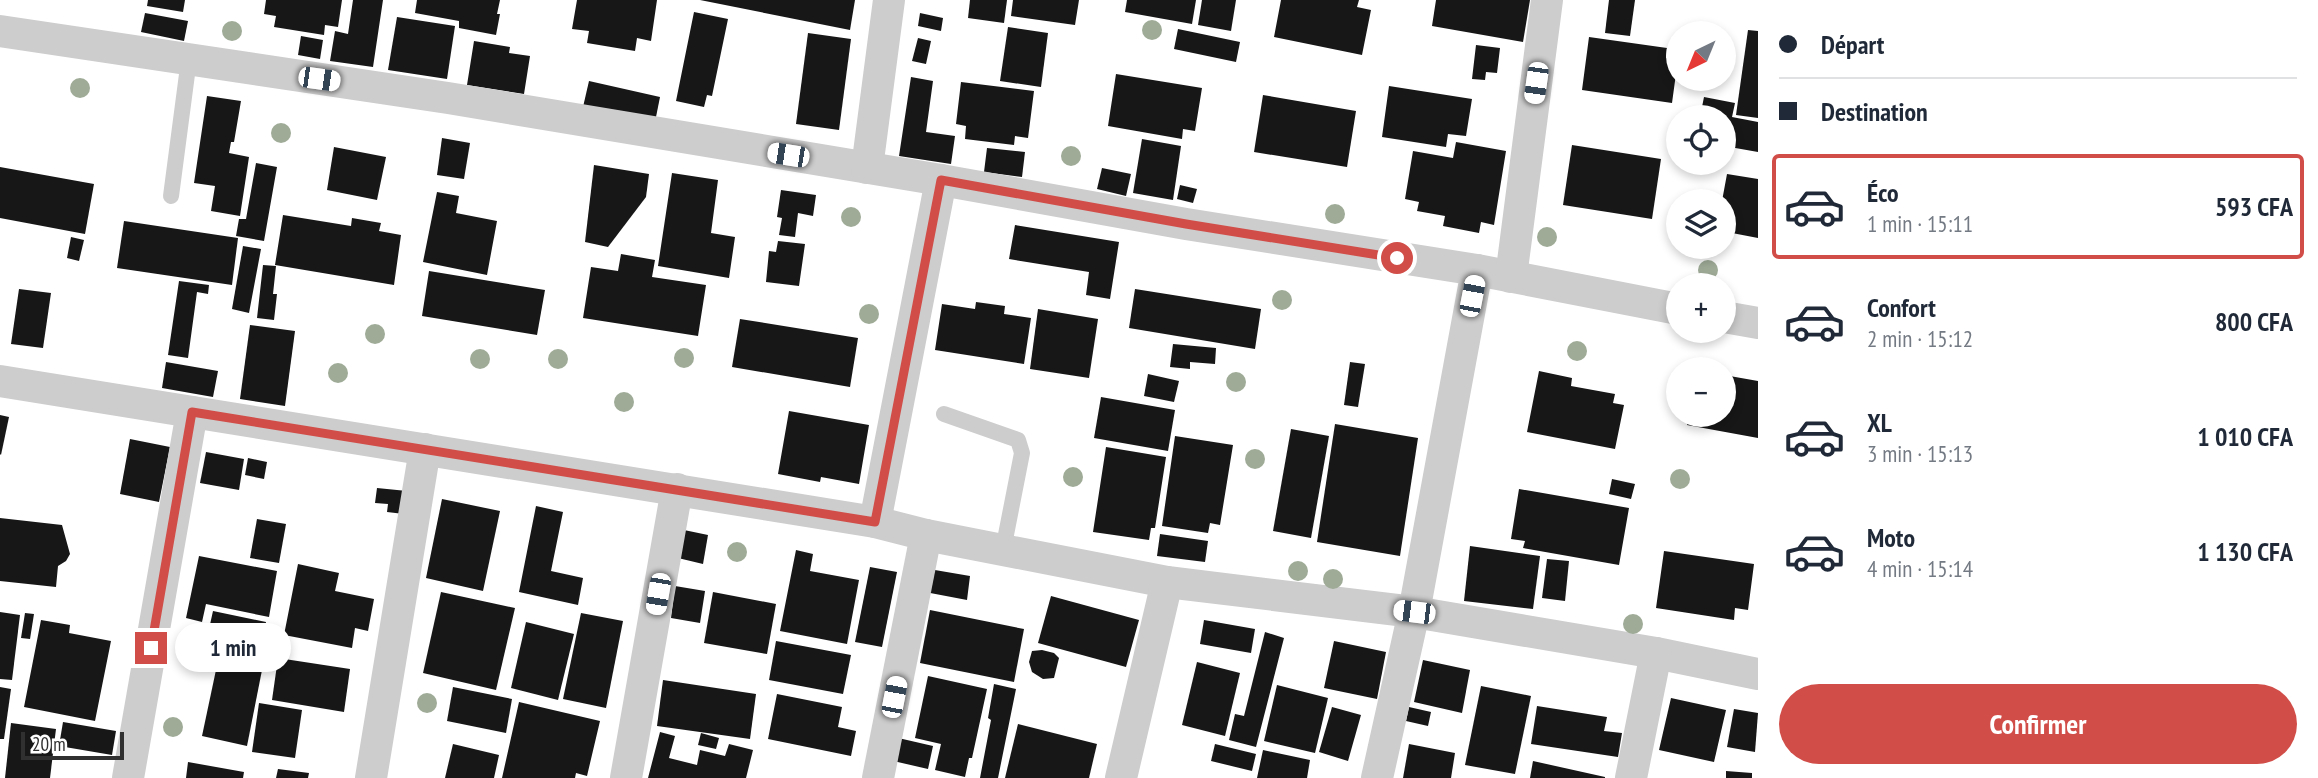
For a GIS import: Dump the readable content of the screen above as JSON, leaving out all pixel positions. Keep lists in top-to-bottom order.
{
  "scale_bar": "20 m",
  "north": "bottom left",
  "page": {
    "banner": ["Départ", "Destination"],
    "map_buttons": ["+", "−"],
    "list": [
      {
        "name": "Éco",
        "note": "1 min · 15:11",
        "value": "593 CFA"
      },
      {
        "name": "Confort",
        "note": "2 min · 15:12",
        "value": "800 CFA"
      },
      {
        "name": "XL",
        "note": "3 min · 15:13",
        "value": "1 010 CFA"
      },
      {
        "name": "Moto",
        "note": "4 min · 15:14",
        "value": "1 130 CFA"
      }
    ],
    "bubble": "1 min",
    "buttons": "Confirmer",
    "scale": "20 m"
  }
}
